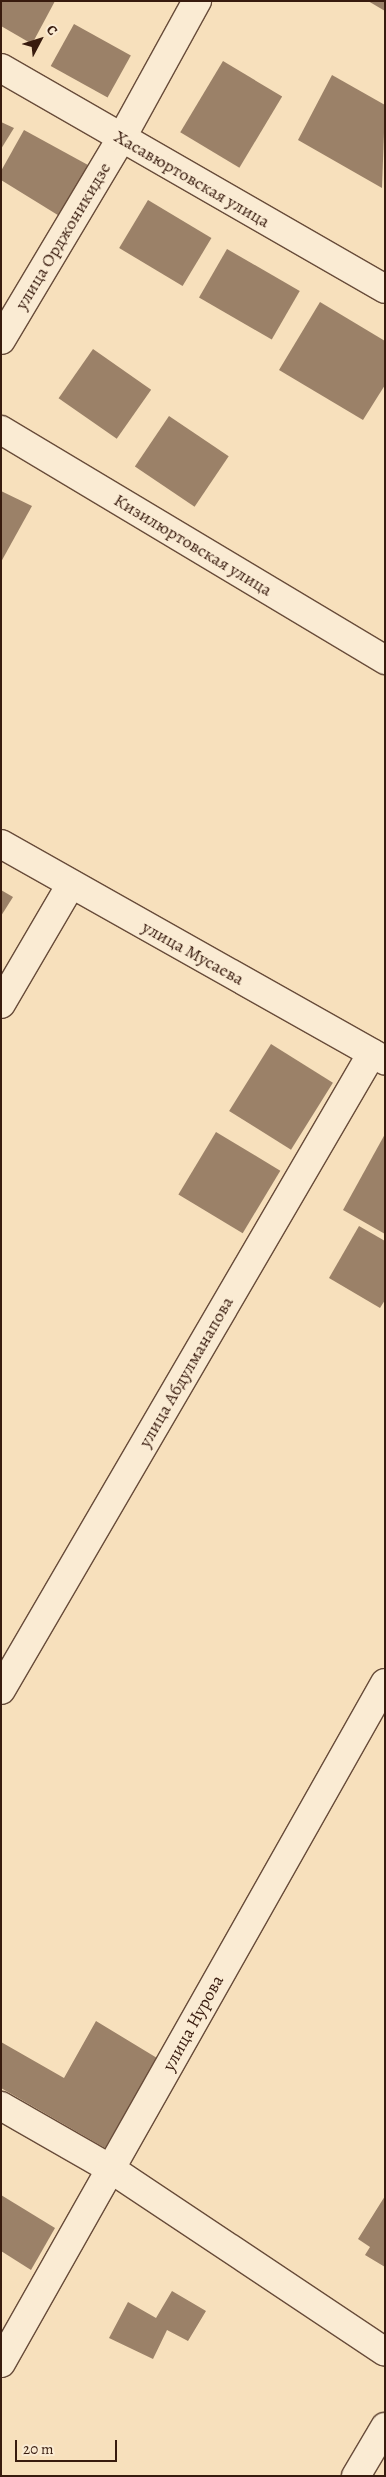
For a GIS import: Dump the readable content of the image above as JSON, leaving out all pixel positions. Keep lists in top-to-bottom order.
{
  "streets": {
    "street": [
      "Хасавюртовская улица",
      "улица Орджоникидзе",
      "Кизилюртовская улица",
      "улица Мусаева",
      "улица Абдулманапова",
      "улица Нурова"
    ]
  },
  "crossings": [
    ["Хасавюртовская улица", "улица Орджоникидзе"],
    ["улица Мусаева", "улица Абдулманапова"]
  ],
  "scale_bar": "20 m",
  "north": "top right"
}
